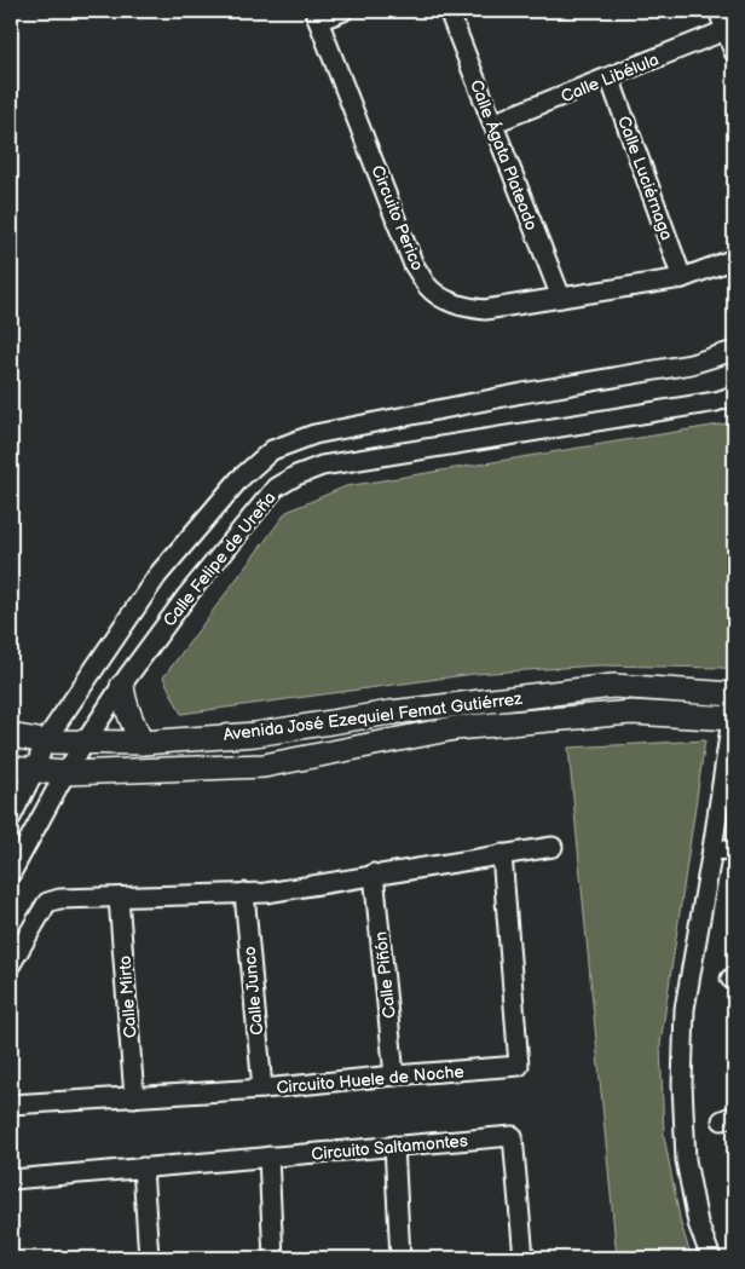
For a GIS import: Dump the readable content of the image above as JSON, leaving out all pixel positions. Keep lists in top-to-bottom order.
{
  "streets": {
    "street": [
      "Calle Libélula",
      "Calle Ágata Plateado",
      "Calle Luciérnaga",
      "Circuito Perico",
      "Calle Felipe de Ureña",
      "Avenida José Ezequiel Femat Gutiérrez",
      "Calle Piñón",
      "Calle Junco",
      "Calle Mirto",
      "Circuito Huele de Noche",
      "Circuito Saltamontes"
    ]
  },
  "crossings": [
    ["Calle Libélula", "Calle Ágata Plateado"],
    ["Calle Libélula", "Calle Luciérnaga"],
    ["Calle Ágata Plateado", "Circuito Perico"],
    ["Calle Luciérnaga", "Circuito Perico"],
    ["Calle Felipe de Ureña", "Avenida José Ezequiel Femat Gutiérrez"],
    ["Calle Piñón", "Circuito Huele de Noche"],
    ["Calle Junco", "Circuito Huele de Noche"],
    ["Calle Mirto", "Circuito Huele de Noche"]
  ]
}
